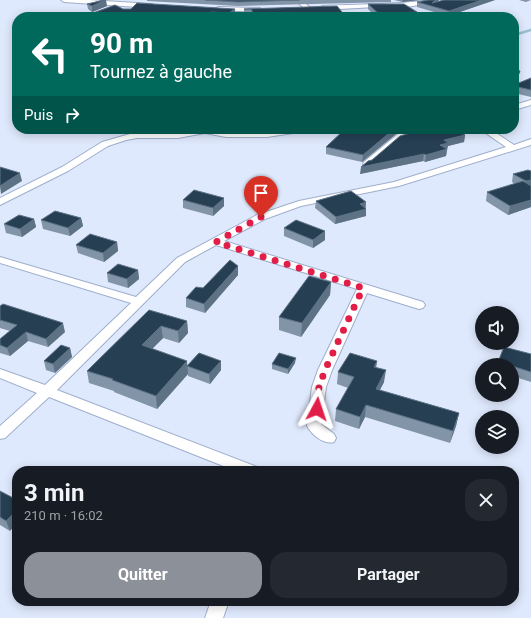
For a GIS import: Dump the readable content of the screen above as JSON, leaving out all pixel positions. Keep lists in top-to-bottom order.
{
  "page": {
    "turn": ["90 m", "Tournez à gauche"],
    "then": "Puis",
    "heading": ["3 min", "210 m · 16:02"],
    "buttons": ["Quitter", "Partager"]
  }
}
